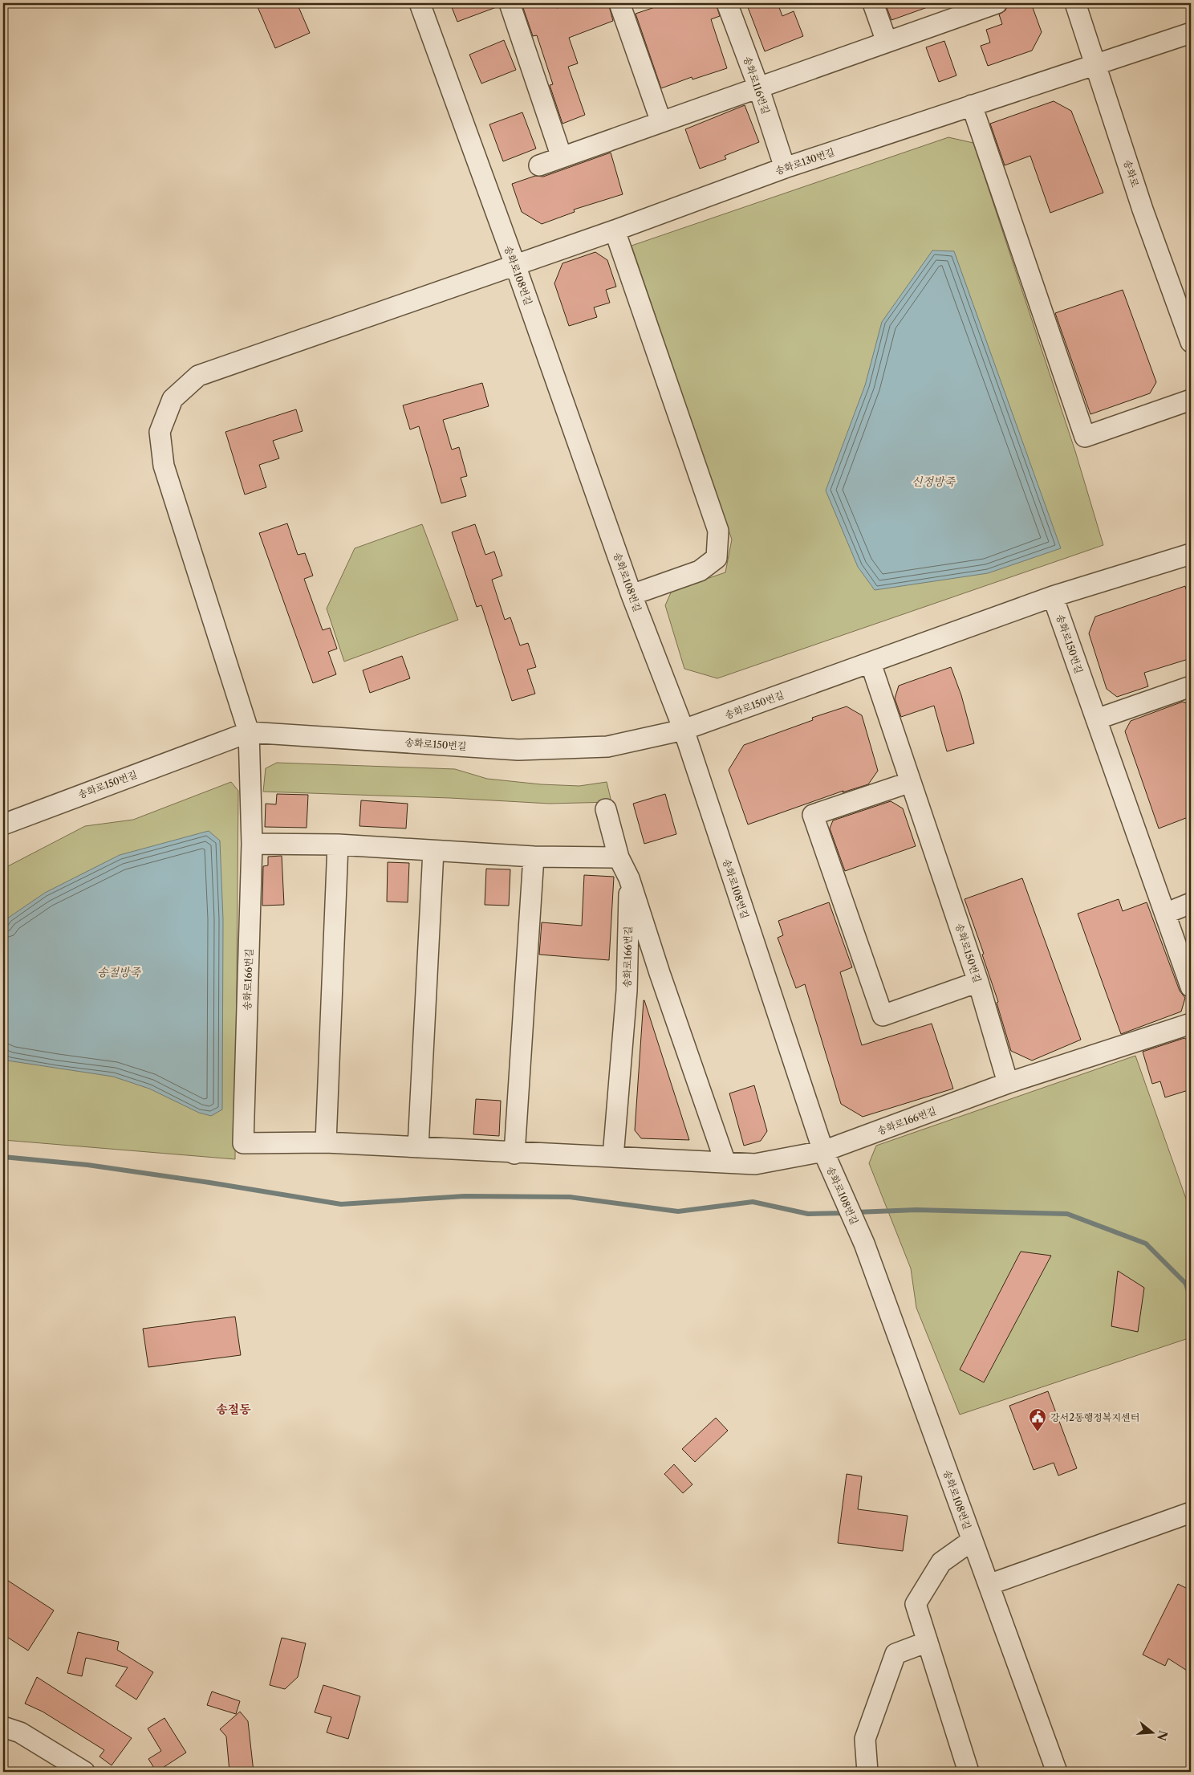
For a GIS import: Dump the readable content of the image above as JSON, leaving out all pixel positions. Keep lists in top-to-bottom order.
{
  "streets": {
    "street": [
      "송화로116번길",
      "송화로130번길",
      "송화로",
      "송화로108번길",
      "송화로150번길",
      "송화로166번길"
    ]
  },
  "crossings": [
    ["송화로116번길", "송화로130번길"],
    ["송화로130번길", "송화로"],
    ["송화로130번길", "송화로108번길"],
    ["송화로130번길", "송화로150번길"],
    ["송화로130번길", "송화로166번길"],
    ["송화로108번길", "송화로150번길"],
    ["송화로108번길", "송화로166번길"],
    ["송화로150번길", "송화로166번길"]
  ],
  "districts": ["송절동"],
  "water": ["신정방죽", "송절방죽"],
  "places": {
    "public building": ["강서2동행정복지센터"]
  },
  "north": "right"
}
